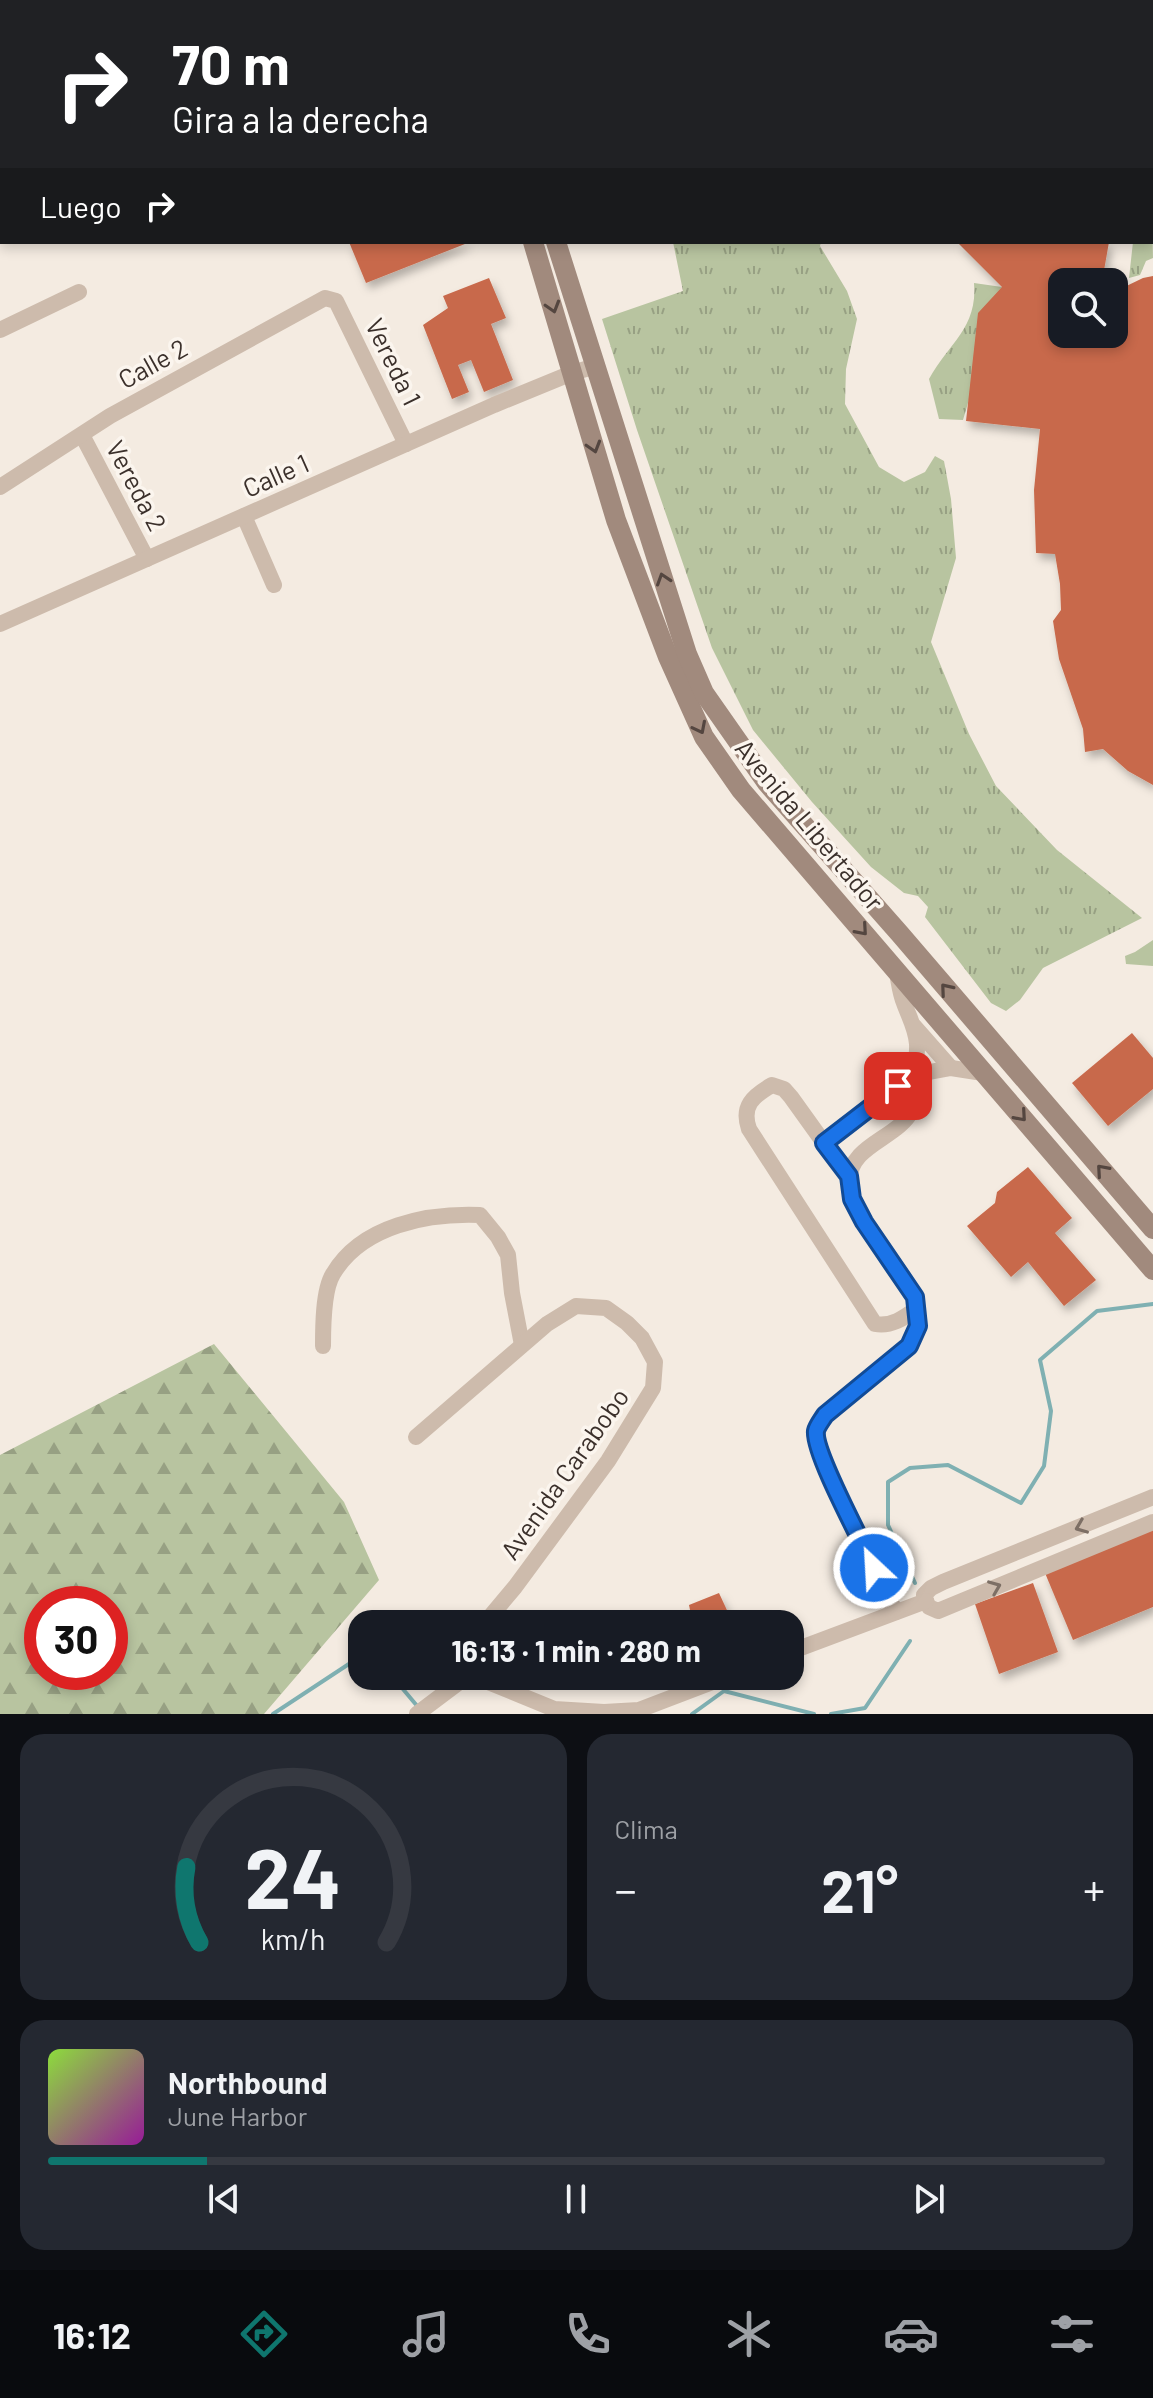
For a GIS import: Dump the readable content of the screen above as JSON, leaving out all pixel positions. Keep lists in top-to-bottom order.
{
  "streets": {
    "main road": ["Avenida Libertador"],
    "street": [
      "Vereda 1",
      "Calle 2",
      "Calle 1",
      "Vereda 2",
      "Avenida Carabobo"
    ]
  },
  "crossings": [
    ["Vereda 1", "Calle 2"],
    ["Vereda 1", "Calle 1"],
    ["Calle 2", "Vereda 2"],
    ["Calle 1", "Vereda 2"],
    ["Calle 1", "Avenida Libertador"]
  ],
  "page": {
    "turn": ["70 m", "Gira a la derecha"],
    "then": "Luego",
    "limit": "30",
    "trip": "16:13 · 1 min · 280 m",
    "tile": "Clima",
    "heat": ["−", "21°", "+"],
    "song": ["Northbound", "June Harbor"],
    "tabs": "16:12",
    "gauge": ["24", "km/h"]
  }
}
